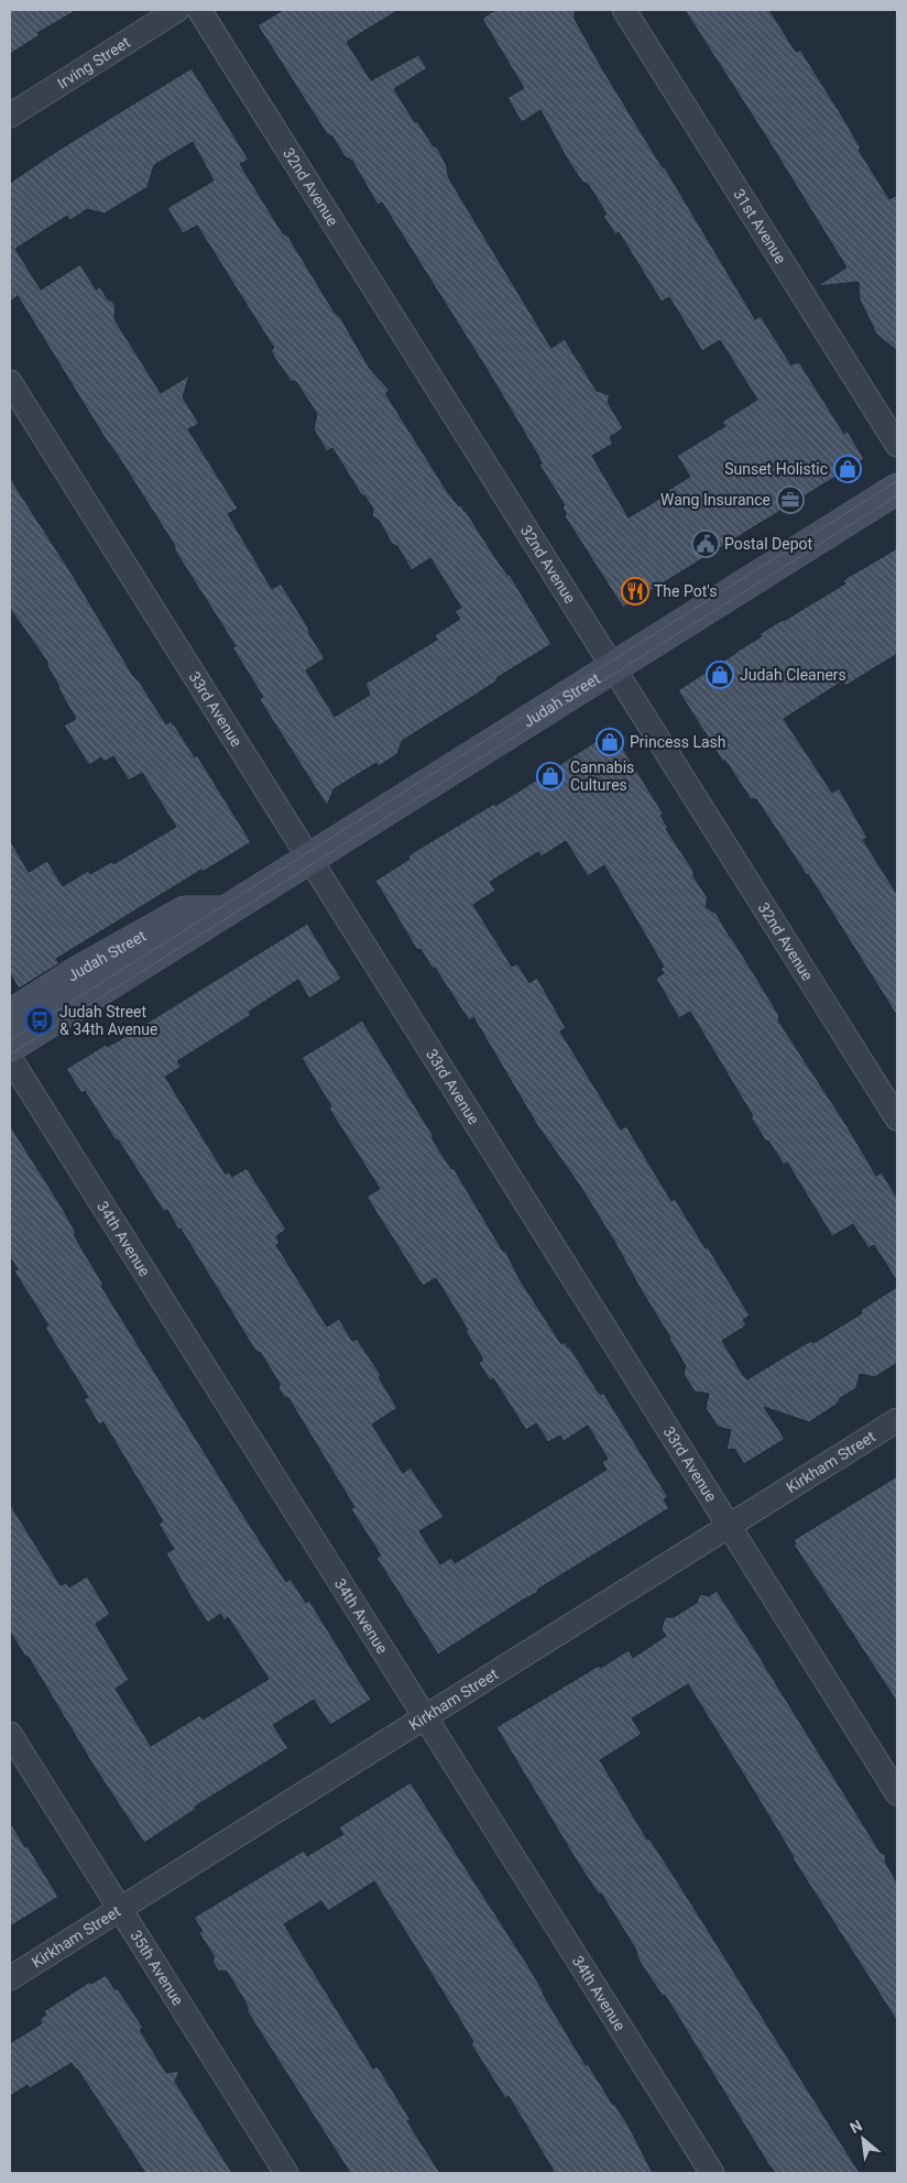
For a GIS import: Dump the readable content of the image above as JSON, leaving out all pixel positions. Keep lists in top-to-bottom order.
{
  "streets": {
    "street": [
      "Irving Street",
      "32nd Avenue",
      "31st Avenue",
      "Judah Street",
      "33rd Avenue",
      "34th Avenue",
      "Kirkham Street",
      "35th Avenue"
    ]
  },
  "crossings": [
    ["32nd Avenue", "Judah Street"],
    ["Judah Street", "33rd Avenue"],
    ["33rd Avenue", "Kirkham Street"],
    ["34th Avenue", "Kirkham Street"],
    ["Kirkham Street", "35th Avenue"]
  ],
  "places": {
    "shop": [
      "Sunset Holistic",
      "Judah Cleaners",
      "Princess Lash",
      "Cannabis Cultures"
    ],
    "office": ["Wang Insurance"],
    "public building": ["Postal Depot"],
    "restaurant": ["The Pot's"],
    "bus stop": ["Judah Street & 34th Avenue"]
  },
  "north": "top left"
}
